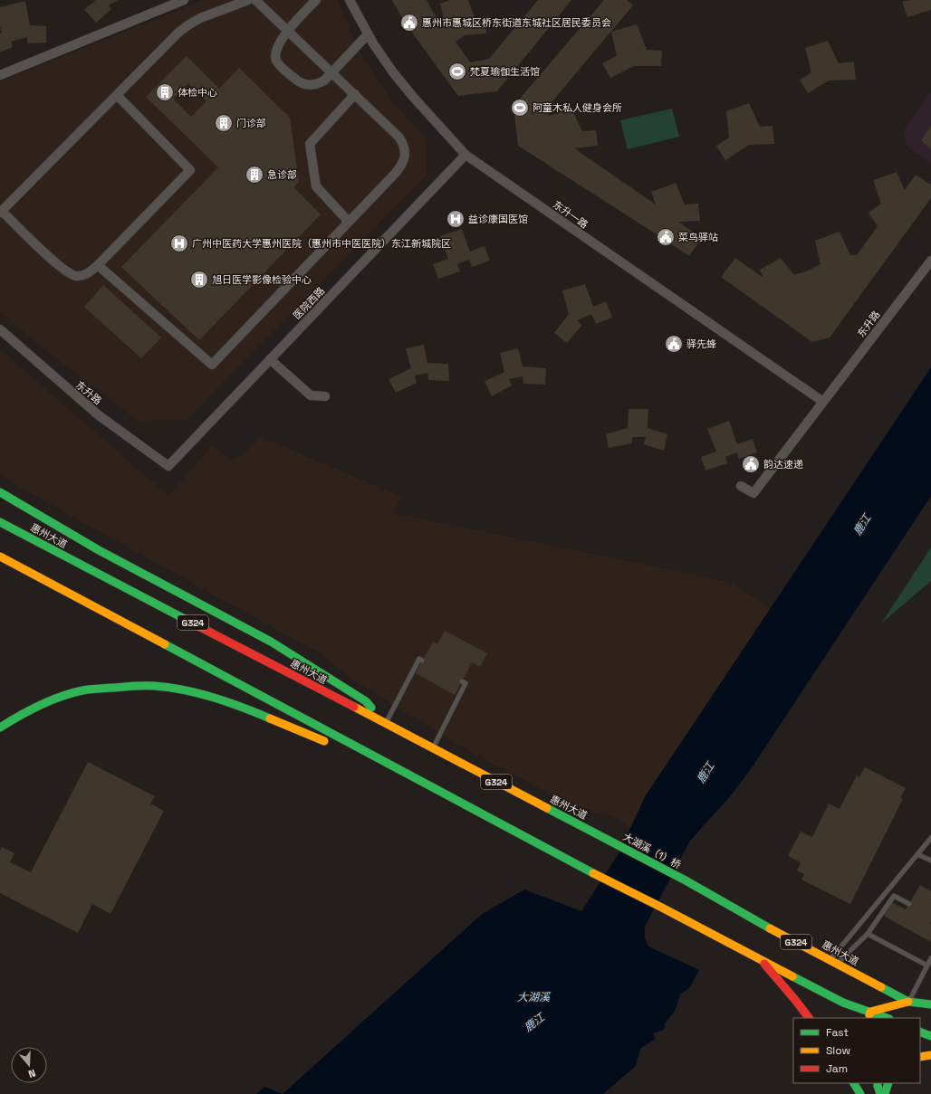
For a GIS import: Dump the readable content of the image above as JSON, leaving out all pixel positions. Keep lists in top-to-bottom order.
{
  "streets": {
    "main road": ["惠州大道", "G324", "大湖溪（1）桥"],
    "street": ["东升一路", "医院西路", "东升路"]
  },
  "crossings": [
    ["东升一路", "医院西路"],
    ["东升一路", "东升路"],
    ["医院西路", "东升路"],
    ["惠州大道", "大湖溪（1）桥"]
  ],
  "water": ["鹿江", "大湖溪"],
  "places": {
    "public building": [
      "惠州市惠城区桥东街道东城社区居民委员会",
      "菜鸟驿站",
      "驿先蜂",
      "韵达速递"
    ],
    "sports": ["梵夏瑜伽生活馆", "阿童木私人健身会所"],
    "building": [
      "体检中心",
      "门诊部",
      "急诊部",
      "旭日医学影像检验中心"
    ],
    "hospital": ["益诊康国医馆", "广州中医药大学惠州医院（惠州市中医医院）东江新城院区"]
  },
  "legend": ["Fast", "Slow", "Jam"],
  "north": "bottom"
}
